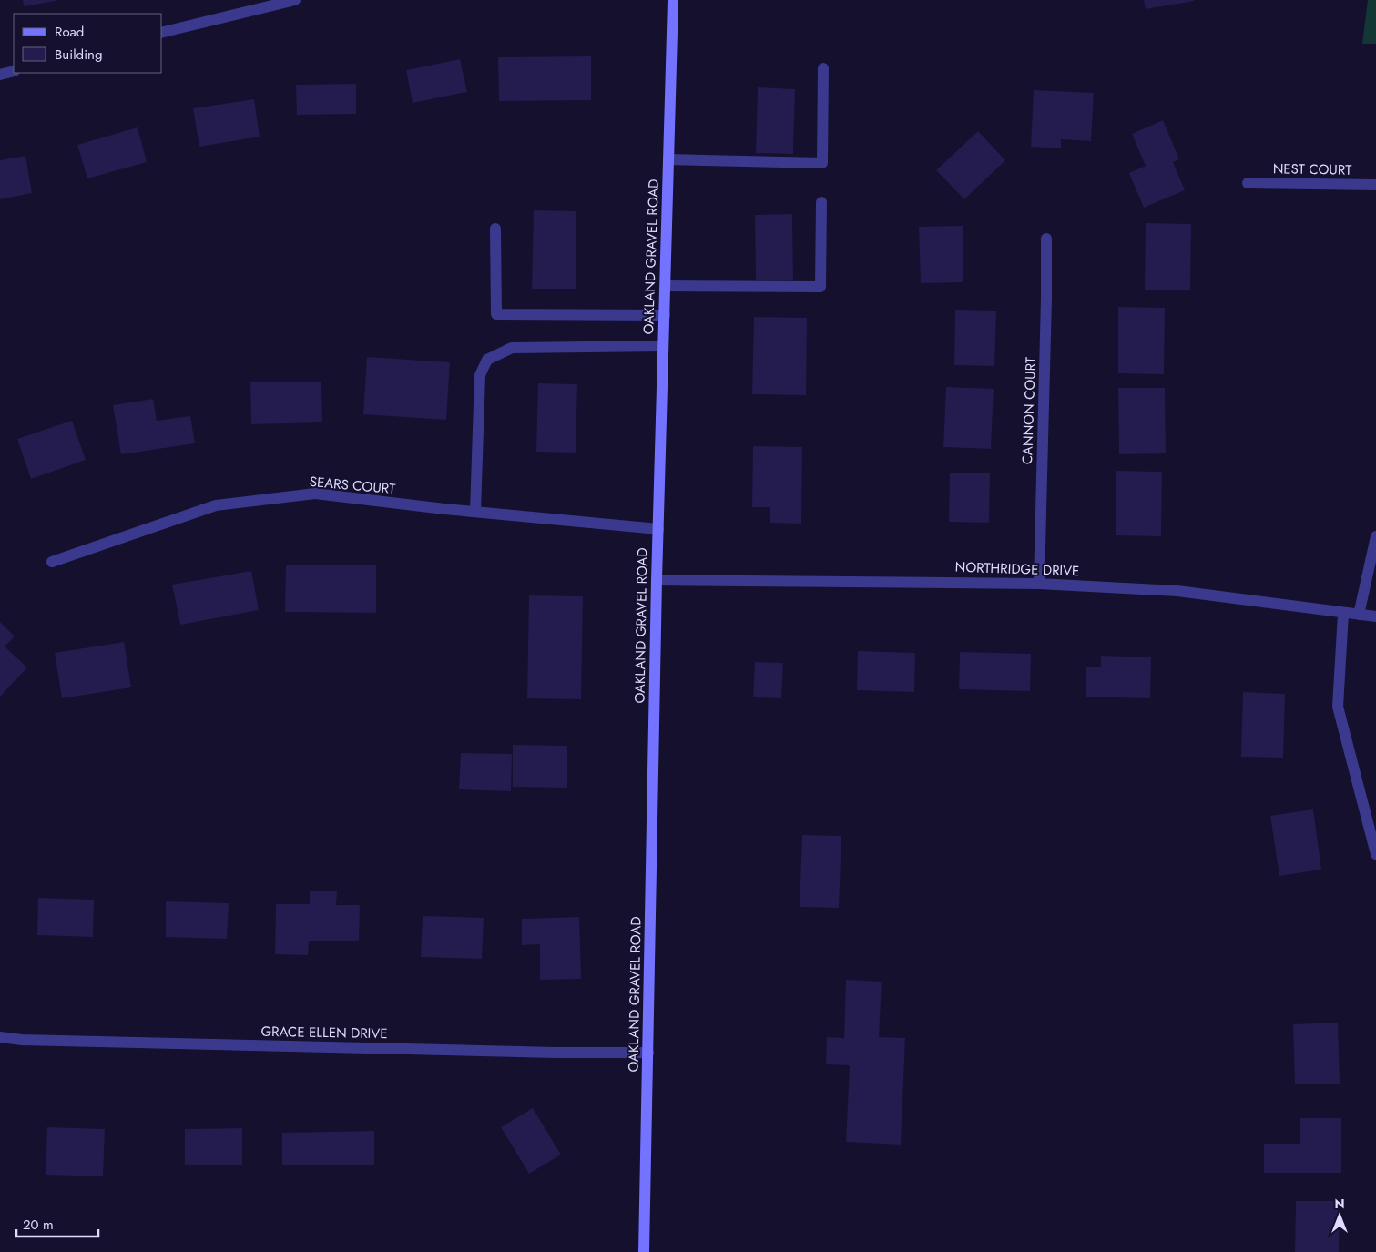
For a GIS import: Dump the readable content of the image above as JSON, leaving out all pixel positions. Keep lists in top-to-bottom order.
{
  "streets": {
    "street": [
      "NEST COURT",
      "OAKLAND GRAVEL ROAD",
      "CANNON COURT",
      "SEARS COURT",
      "NORTHRIDGE DRIVE",
      "GRACE ELLEN DRIVE"
    ]
  },
  "crossings": [
    ["OAKLAND GRAVEL ROAD", "SEARS COURT"],
    ["OAKLAND GRAVEL ROAD", "NORTHRIDGE DRIVE"],
    ["OAKLAND GRAVEL ROAD", "GRACE ELLEN DRIVE"],
    ["CANNON COURT", "NORTHRIDGE DRIVE"]
  ],
  "legend": ["Road", "Building"],
  "scale_bar": "20 m",
  "north": "top"
}
